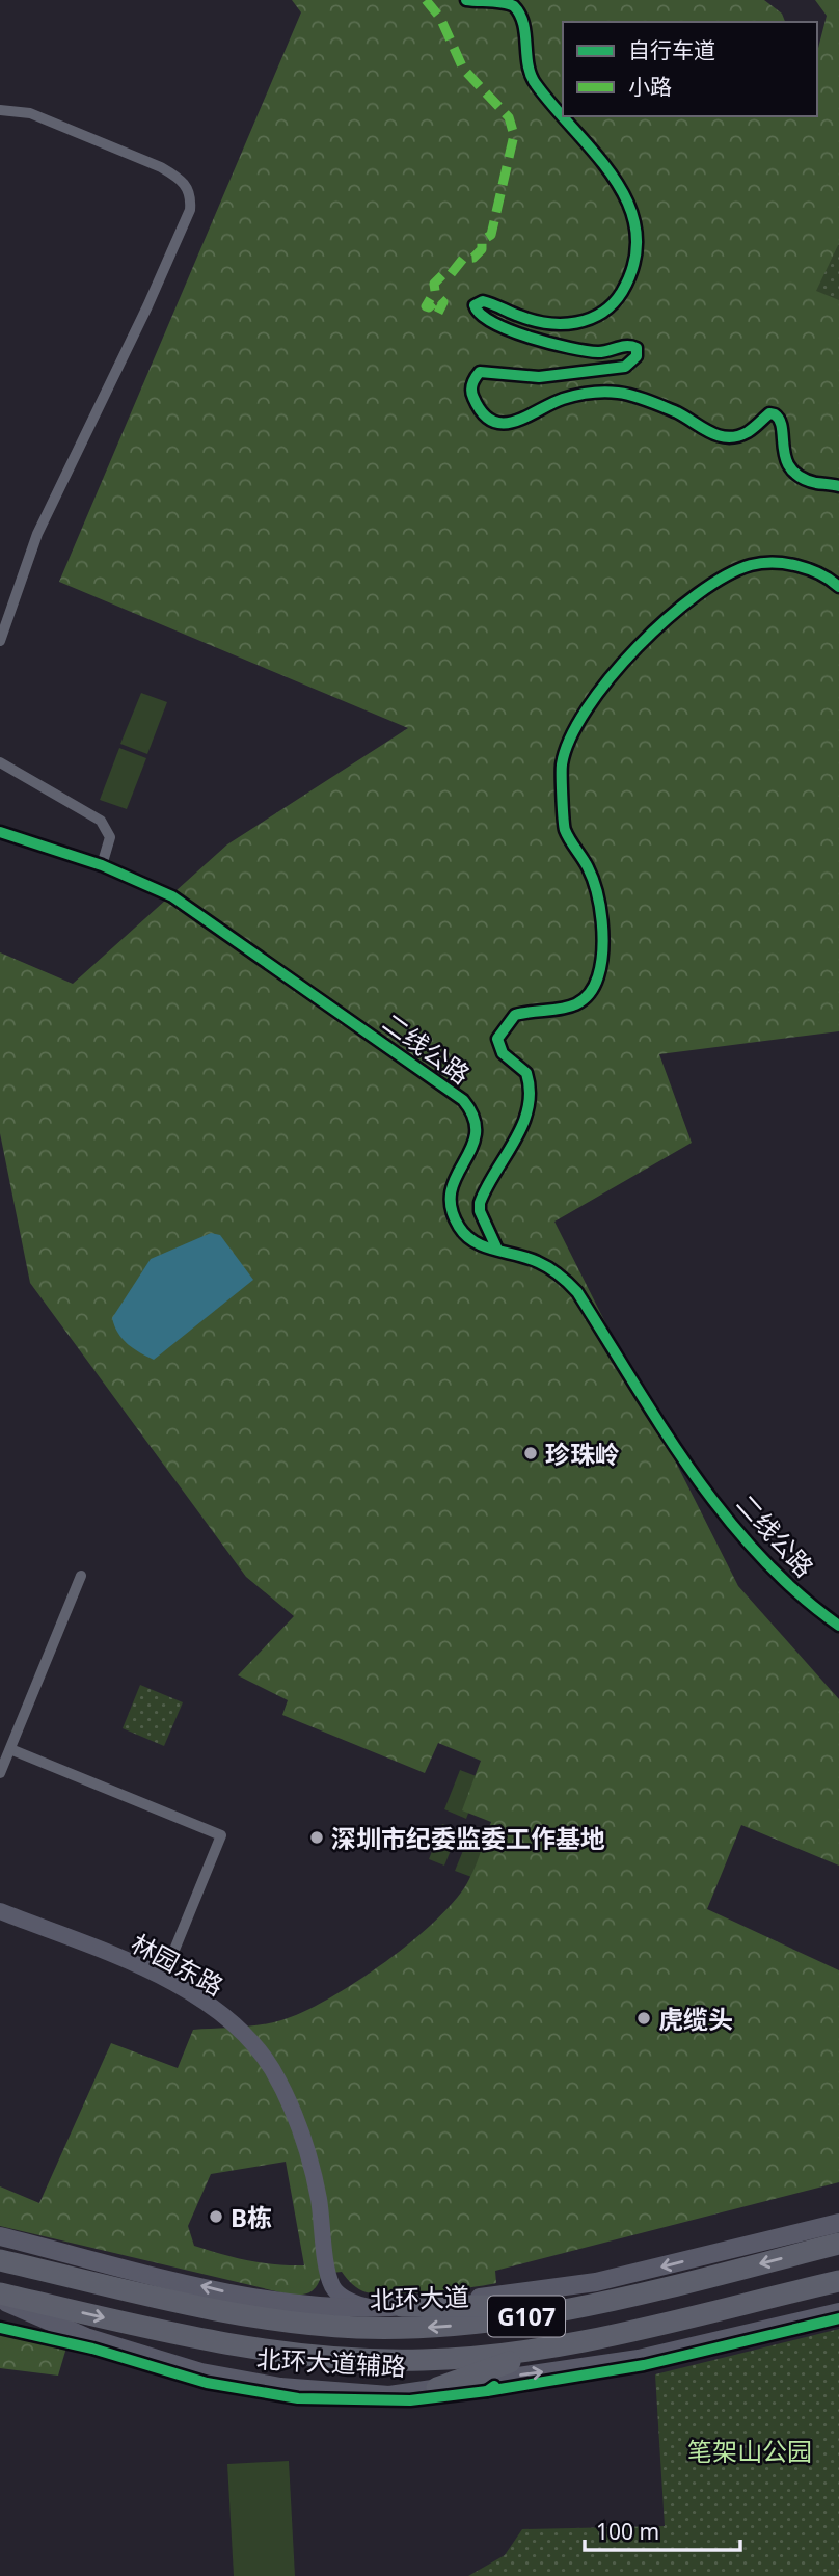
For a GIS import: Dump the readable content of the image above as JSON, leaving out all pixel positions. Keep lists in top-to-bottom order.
{
  "streets": {
    "highway": ["北环大道", "G107"],
    "main road": ["北环大道辅路"],
    "street": ["二线公路", "林园东路"]
  },
  "parks": ["笔架山公园"],
  "places": [
    "珍珠岭",
    "深圳市纪委监委工作基地",
    "虎缆头",
    "B栋"
  ],
  "legend": ["自行车道", "小路"],
  "scale_bar": "100 m"
}
